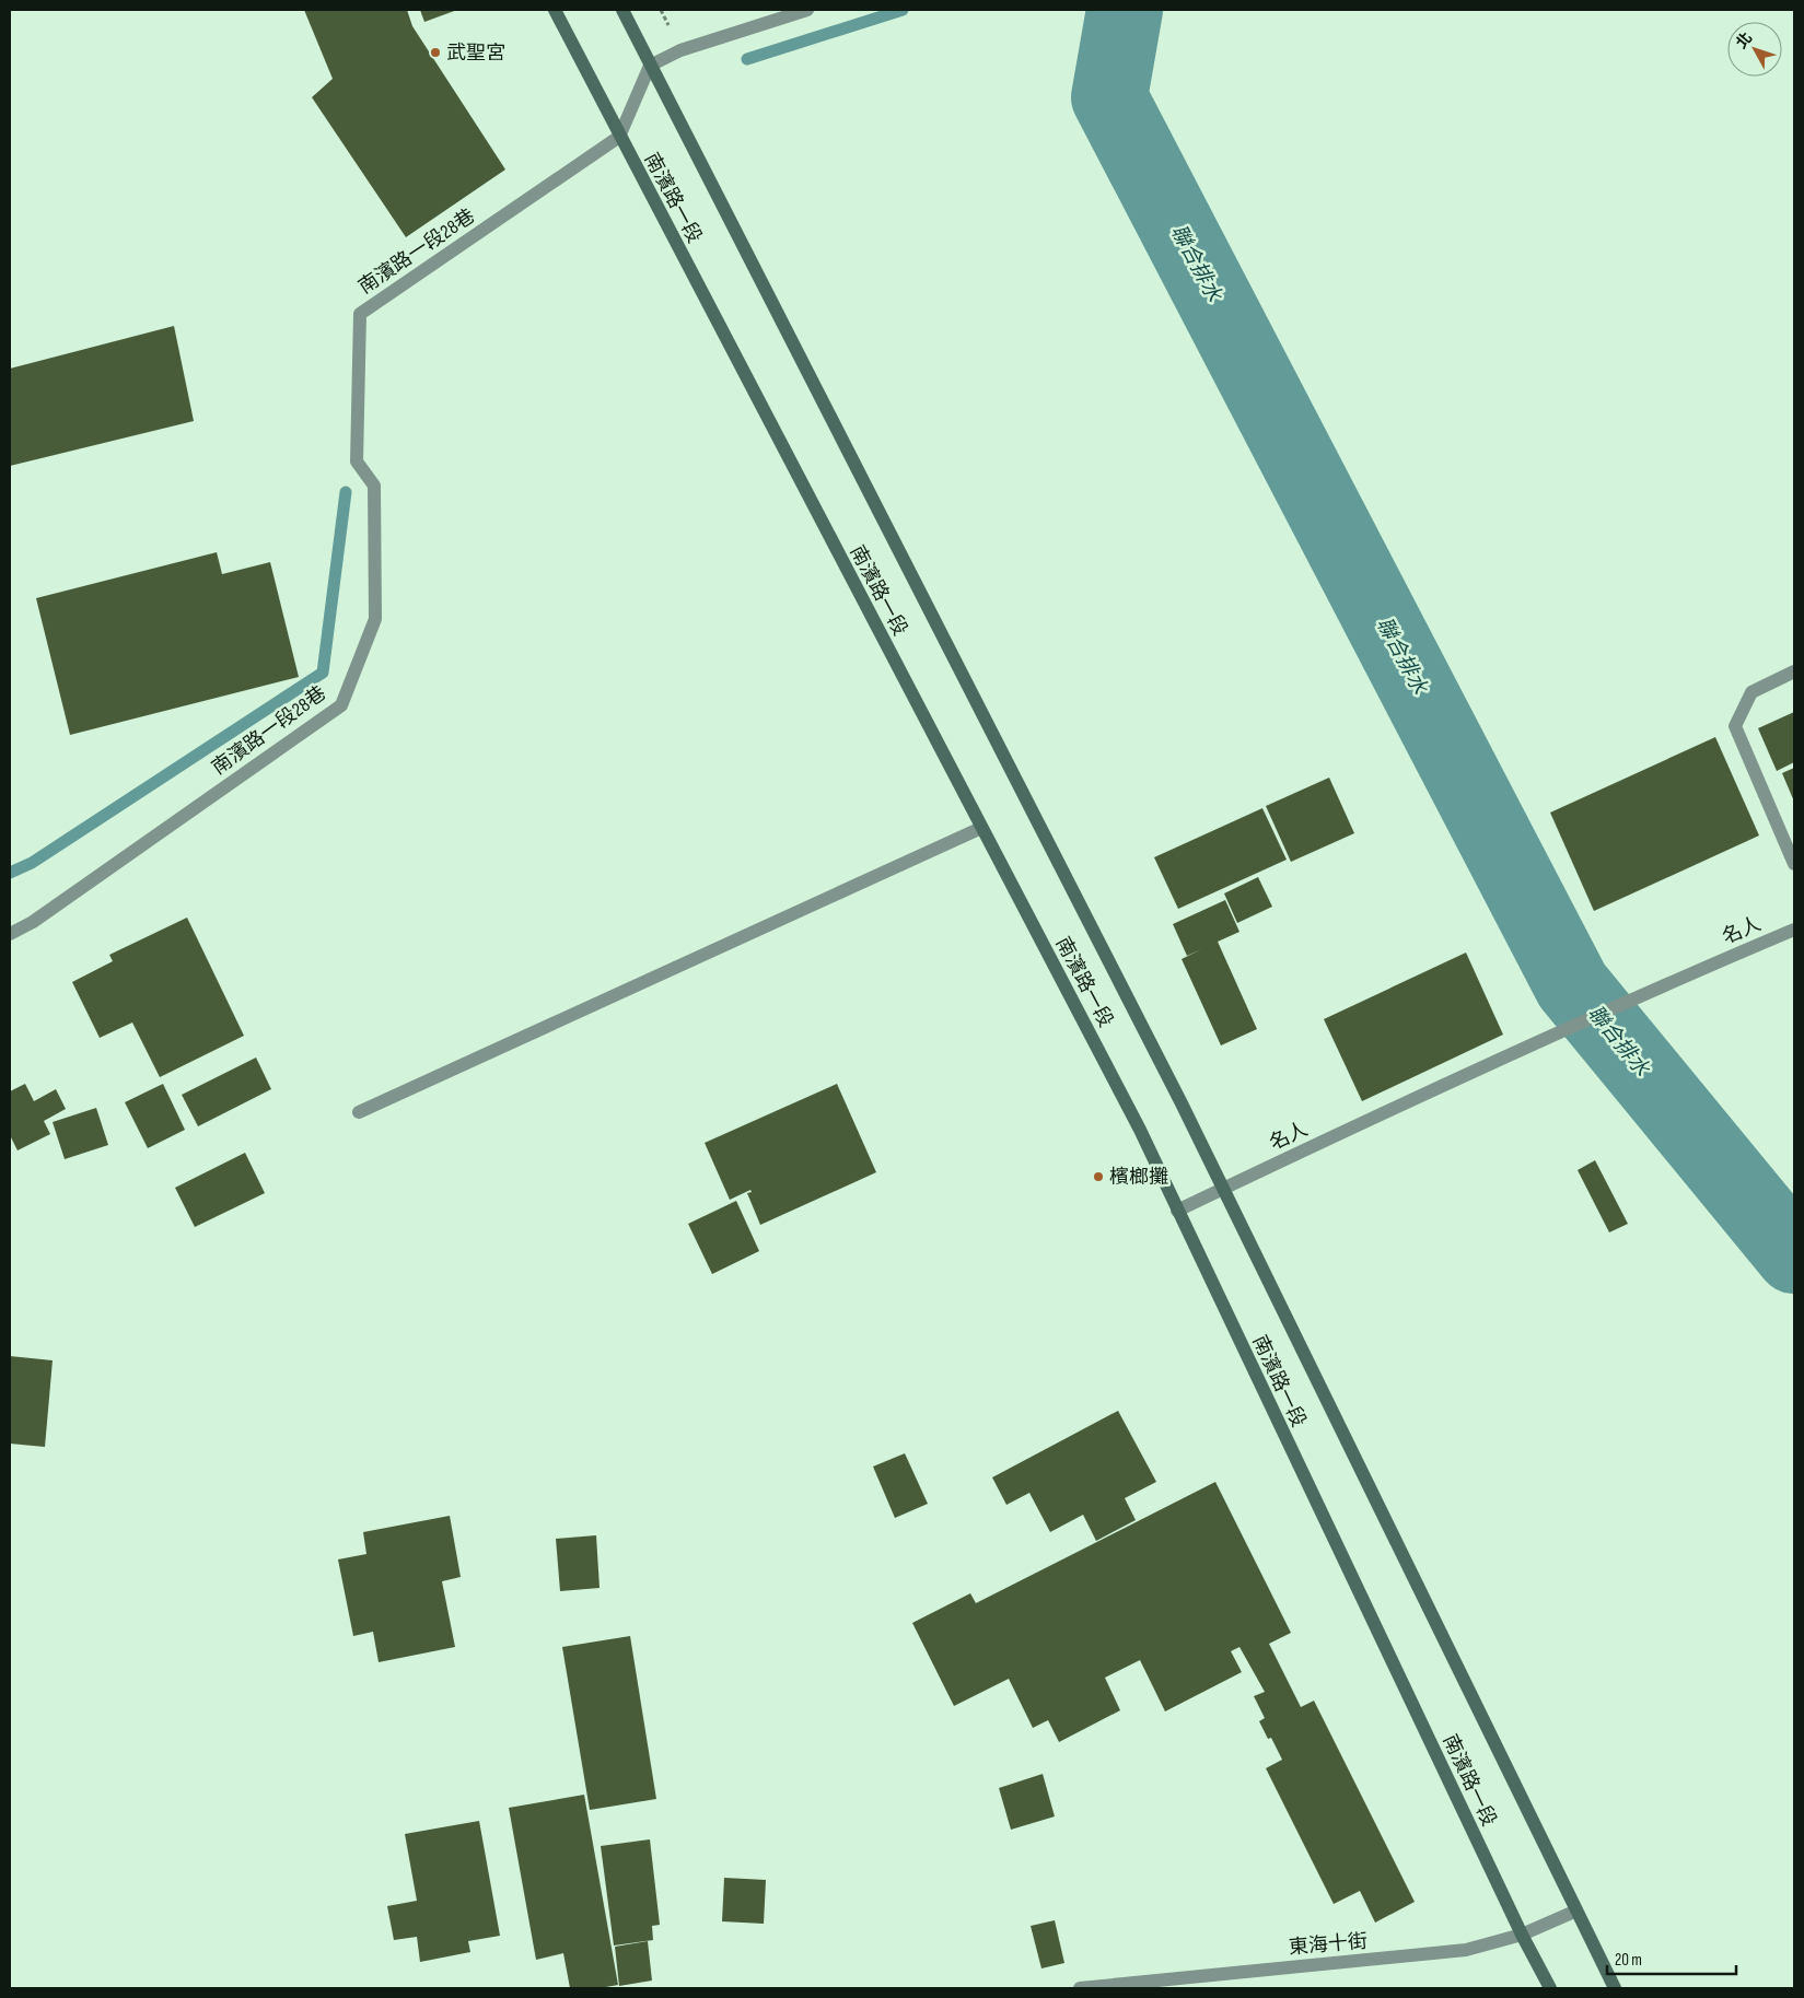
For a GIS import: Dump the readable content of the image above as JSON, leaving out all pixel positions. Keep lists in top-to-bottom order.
{
  "streets": {
    "main road": ["南濱路一段"],
    "street": ["南濱路一段28巷", "名人", "東海十街"]
  },
  "crossings": [
    ["南濱路一段", "南濱路一段28巷"],
    ["南濱路一段", "名人"],
    ["南濱路一段", "東海十街"]
  ],
  "water": ["聯合排水"],
  "places": ["武聖宮", "檳榔攤"],
  "scale_bar": "20 m",
  "north": "top left"
}
